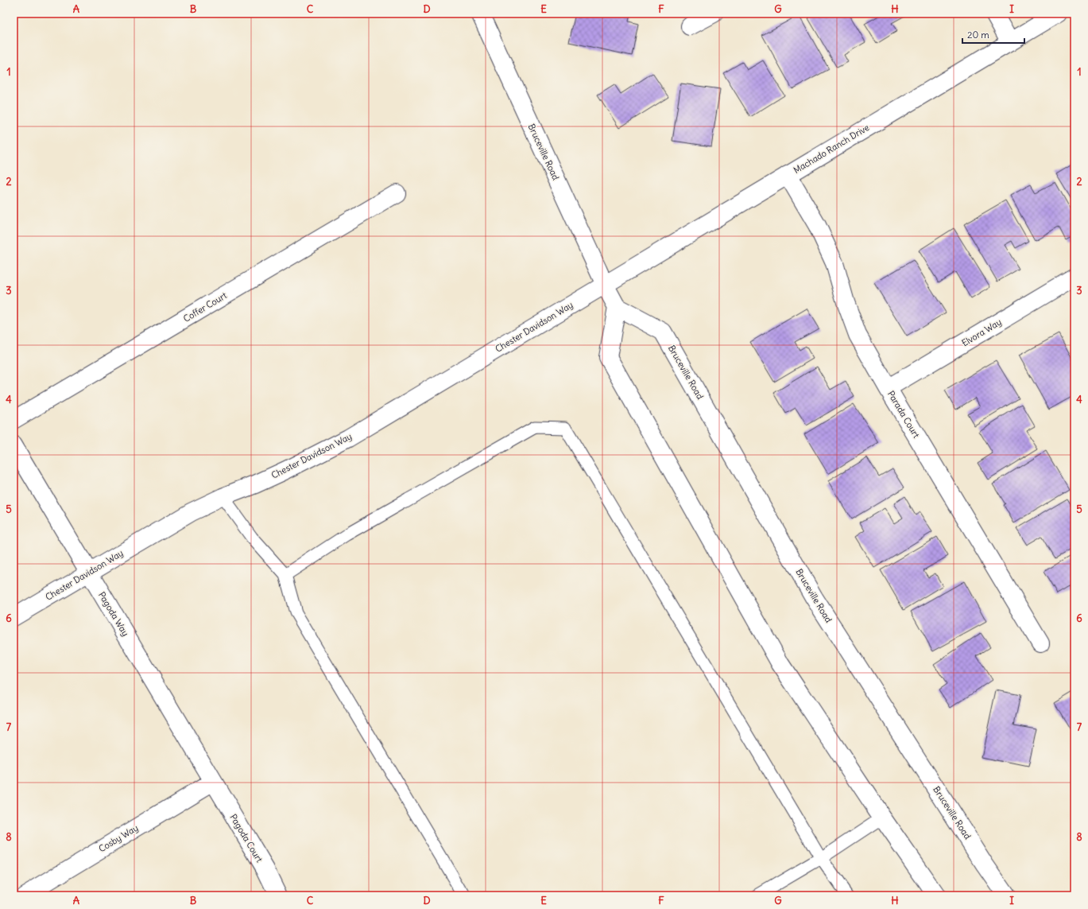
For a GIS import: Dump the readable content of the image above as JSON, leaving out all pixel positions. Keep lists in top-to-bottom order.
{
  "streets": {
    "street": [
      "Machado Ranch Drive",
      "Bruceville Road",
      "Coffer Court",
      "Chester Davidson Way",
      "Elvora Way",
      "Parada Court",
      "Pagoda Way",
      "Cosby Way",
      "Pagoda Court"
    ]
  },
  "crossings": [
    ["Machado Ranch Drive", "Bruceville Road"],
    ["Machado Ranch Drive", "Chester Davidson Way"],
    ["Machado Ranch Drive", "Parada Court"],
    ["Bruceville Road", "Chester Davidson Way"],
    ["Chester Davidson Way", "Pagoda Way"],
    ["Elvora Way", "Parada Court"],
    ["Pagoda Way", "Cosby Way"],
    ["Pagoda Way", "Pagoda Court"],
    ["Cosby Way", "Pagoda Court"]
  ],
  "scale_bar": "20 m",
  "grid": {
    "columns": [
      "A",
      "B",
      "C",
      "D",
      "E",
      "F",
      "G",
      "H",
      "I"
    ],
    "rows": [
      "1",
      "2",
      "3",
      "4",
      "5",
      "6",
      "7",
      "8"
    ]
  }
}
